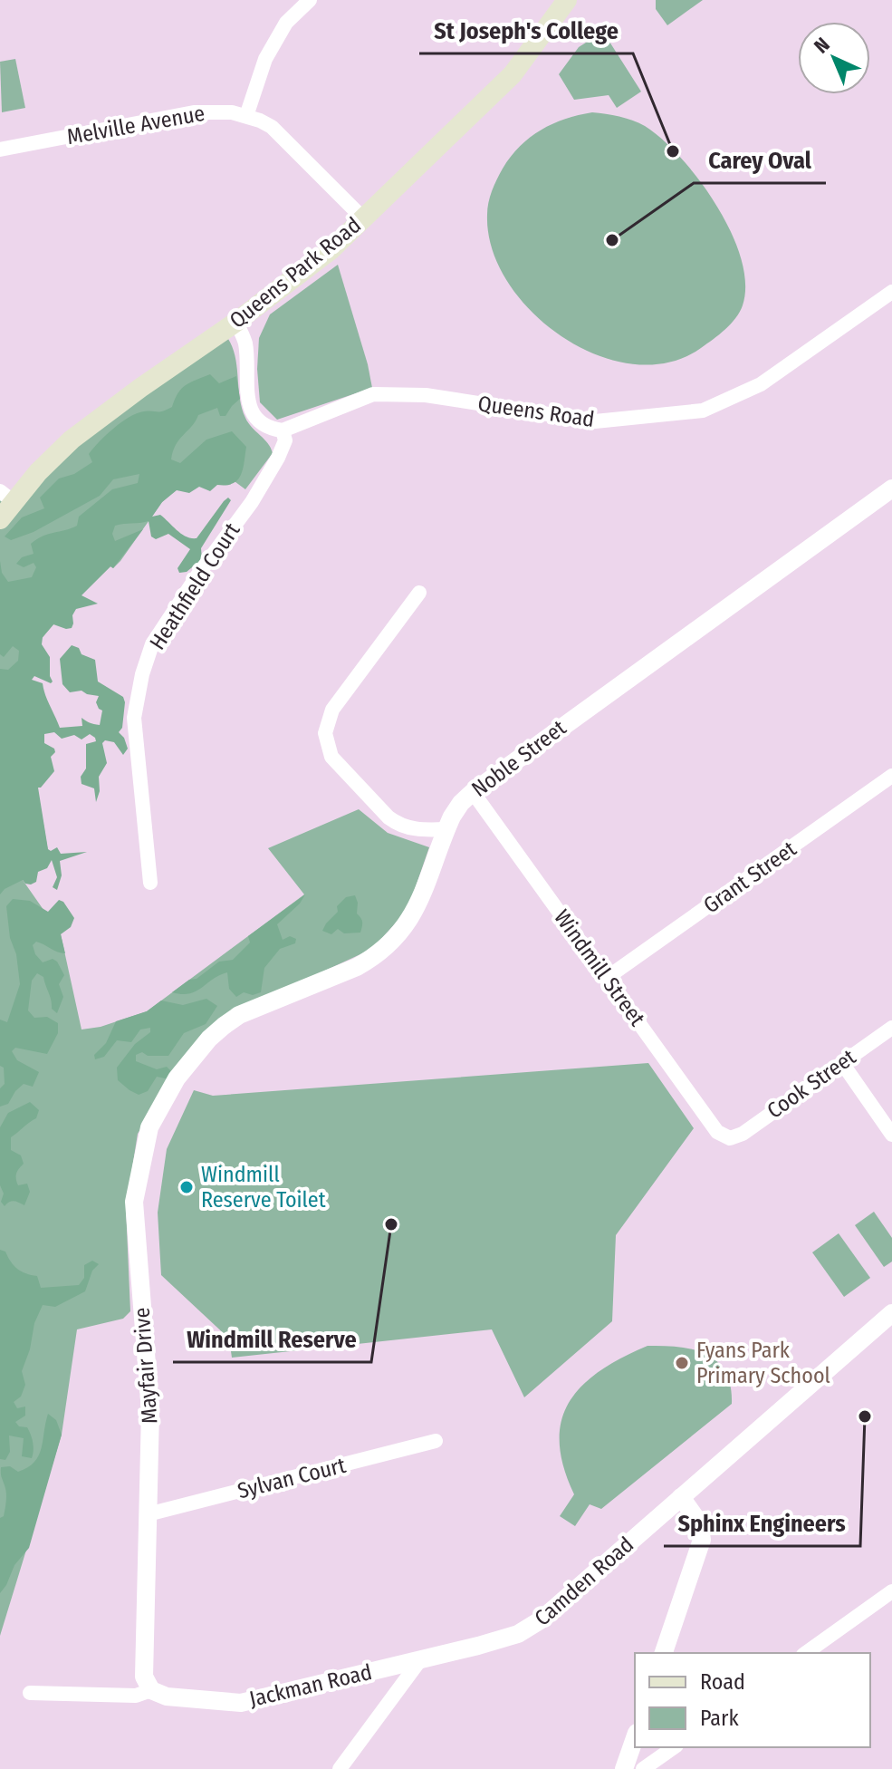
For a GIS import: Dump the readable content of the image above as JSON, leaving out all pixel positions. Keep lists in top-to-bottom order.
{
  "streets": {
    "main road": ["Queens Park Road"],
    "street": [
      "Melville Avenue",
      "Queens Road",
      "Heathfield Court",
      "Noble Street",
      "Grant Street",
      "Windmill Street",
      "Cook Street",
      "Mayfair Drive",
      "Sylvan Court",
      "Camden Road",
      "Jackman Road"
    ]
  },
  "crossings": [
    ["Melville Avenue", "Queens Park Road"],
    ["Queens Road", "Heathfield Court"],
    ["Noble Street", "Windmill Street"],
    ["Noble Street", "Mayfair Drive"],
    ["Grant Street", "Windmill Street"],
    ["Windmill Street", "Cook Street"],
    ["Mayfair Drive", "Sylvan Court"],
    ["Mayfair Drive", "Jackman Road"],
    ["Camden Road", "Jackman Road"]
  ],
  "places": [
    "St Joseph's College",
    "Carey Oval",
    "Windmill Reserve Toilet",
    "Windmill Reserve",
    "Fyans Park Primary School",
    "Sphinx Engineers"
  ],
  "legend": ["Road", "Park"],
  "north": "top left"
}
